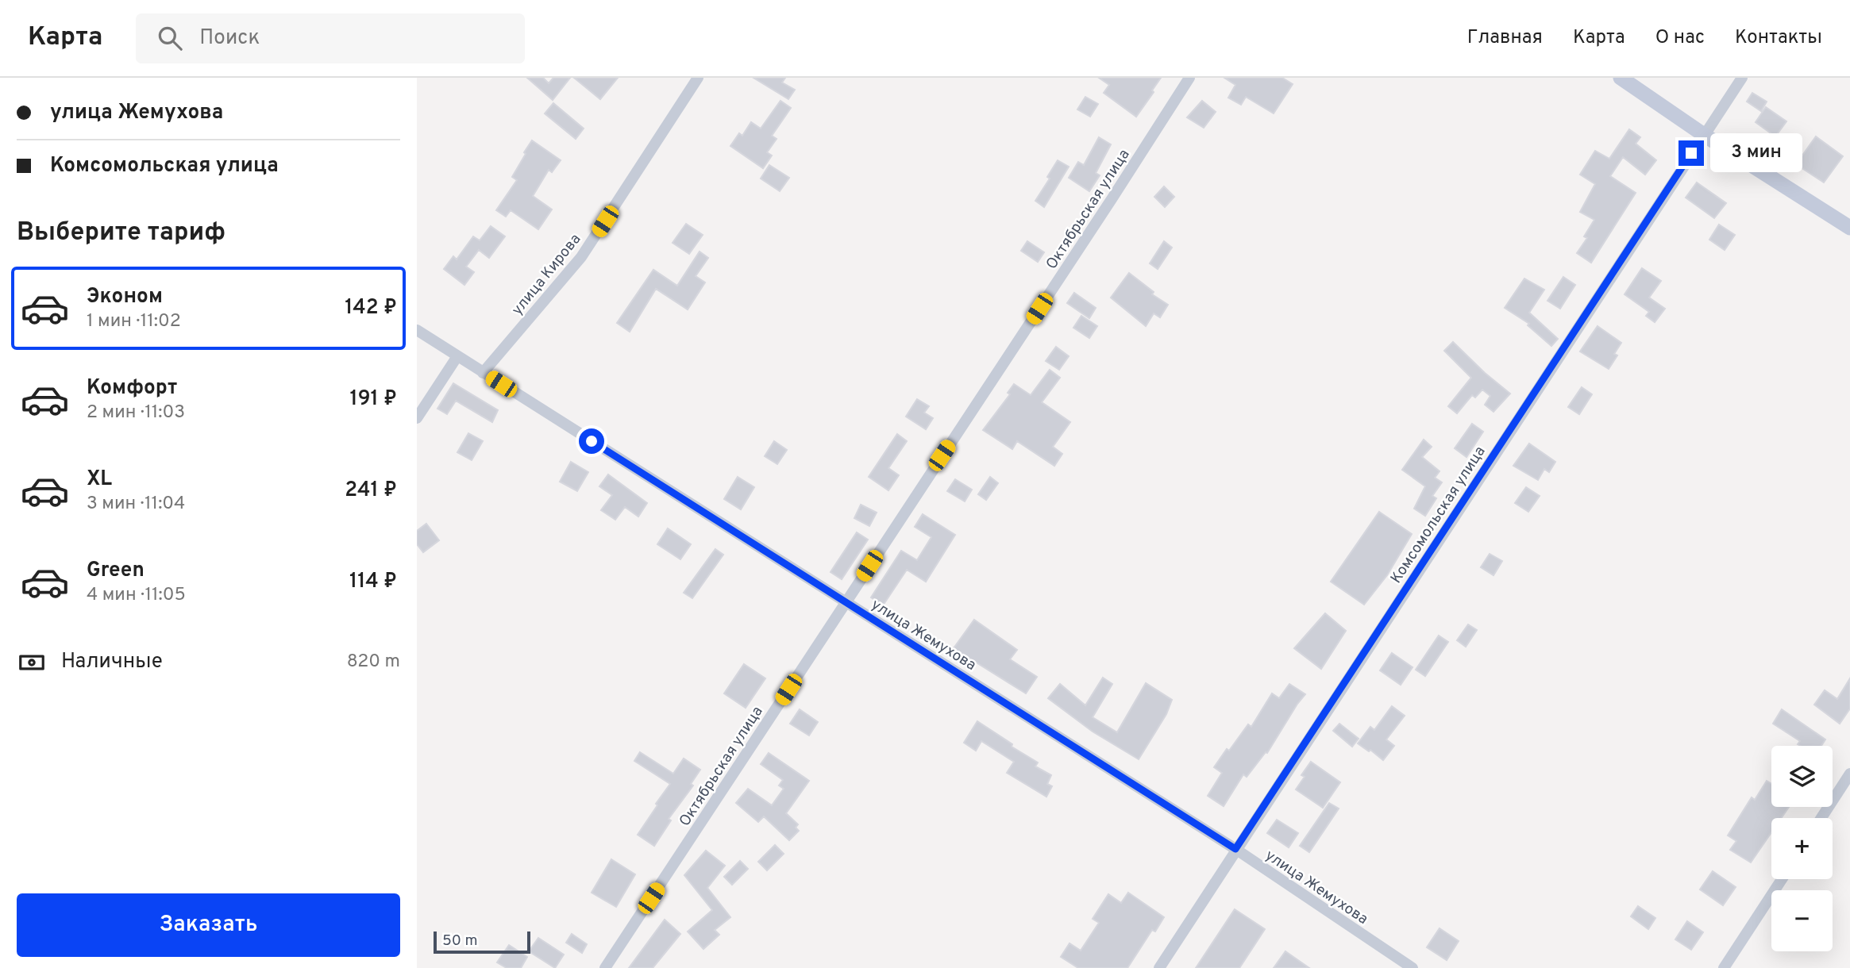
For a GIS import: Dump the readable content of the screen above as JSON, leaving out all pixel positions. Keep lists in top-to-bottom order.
{
  "streets": {
    "street": [
      "Октябрьская улица",
      "улица Кирова",
      "Комсомольская улица",
      "улица Жемухова"
    ]
  },
  "crossings": [
    ["Октябрьская улица", "улица Жемухова"],
    ["улица Кирова", "улица Жемухова"],
    ["Комсомольская улица", "улица Жемухова"]
  ],
  "scale_bar": "50 m",
  "page": {
    "header": "Карта",
    "search": "Поиск",
    "nav": [
      "Главная",
      "Карта",
      "О нас",
      "Контакты"
    ],
    "banner": ["улица Жемухова", "Комсомольская улица"],
    "bubble": "3 мин",
    "heading": "Выберите тариф",
    "list": [
      {
        "name": "Эконом",
        "note": "1 мин · 11:02",
        "value": "142 ₽"
      },
      {
        "name": "Комфорт",
        "note": "2 мин · 11:03",
        "value": "191 ₽"
      },
      {
        "name": "XL",
        "note": "3 мин · 11:04",
        "value": "241 ₽"
      },
      {
        "name": "Green",
        "note": "4 мин · 11:05",
        "value": "114 ₽"
      }
    ],
    "pay": ["Наличные", "820 m"],
    "map_buttons": ["+", "−"],
    "buttons": "Заказать",
    "scale": "50 m"
  }
}
